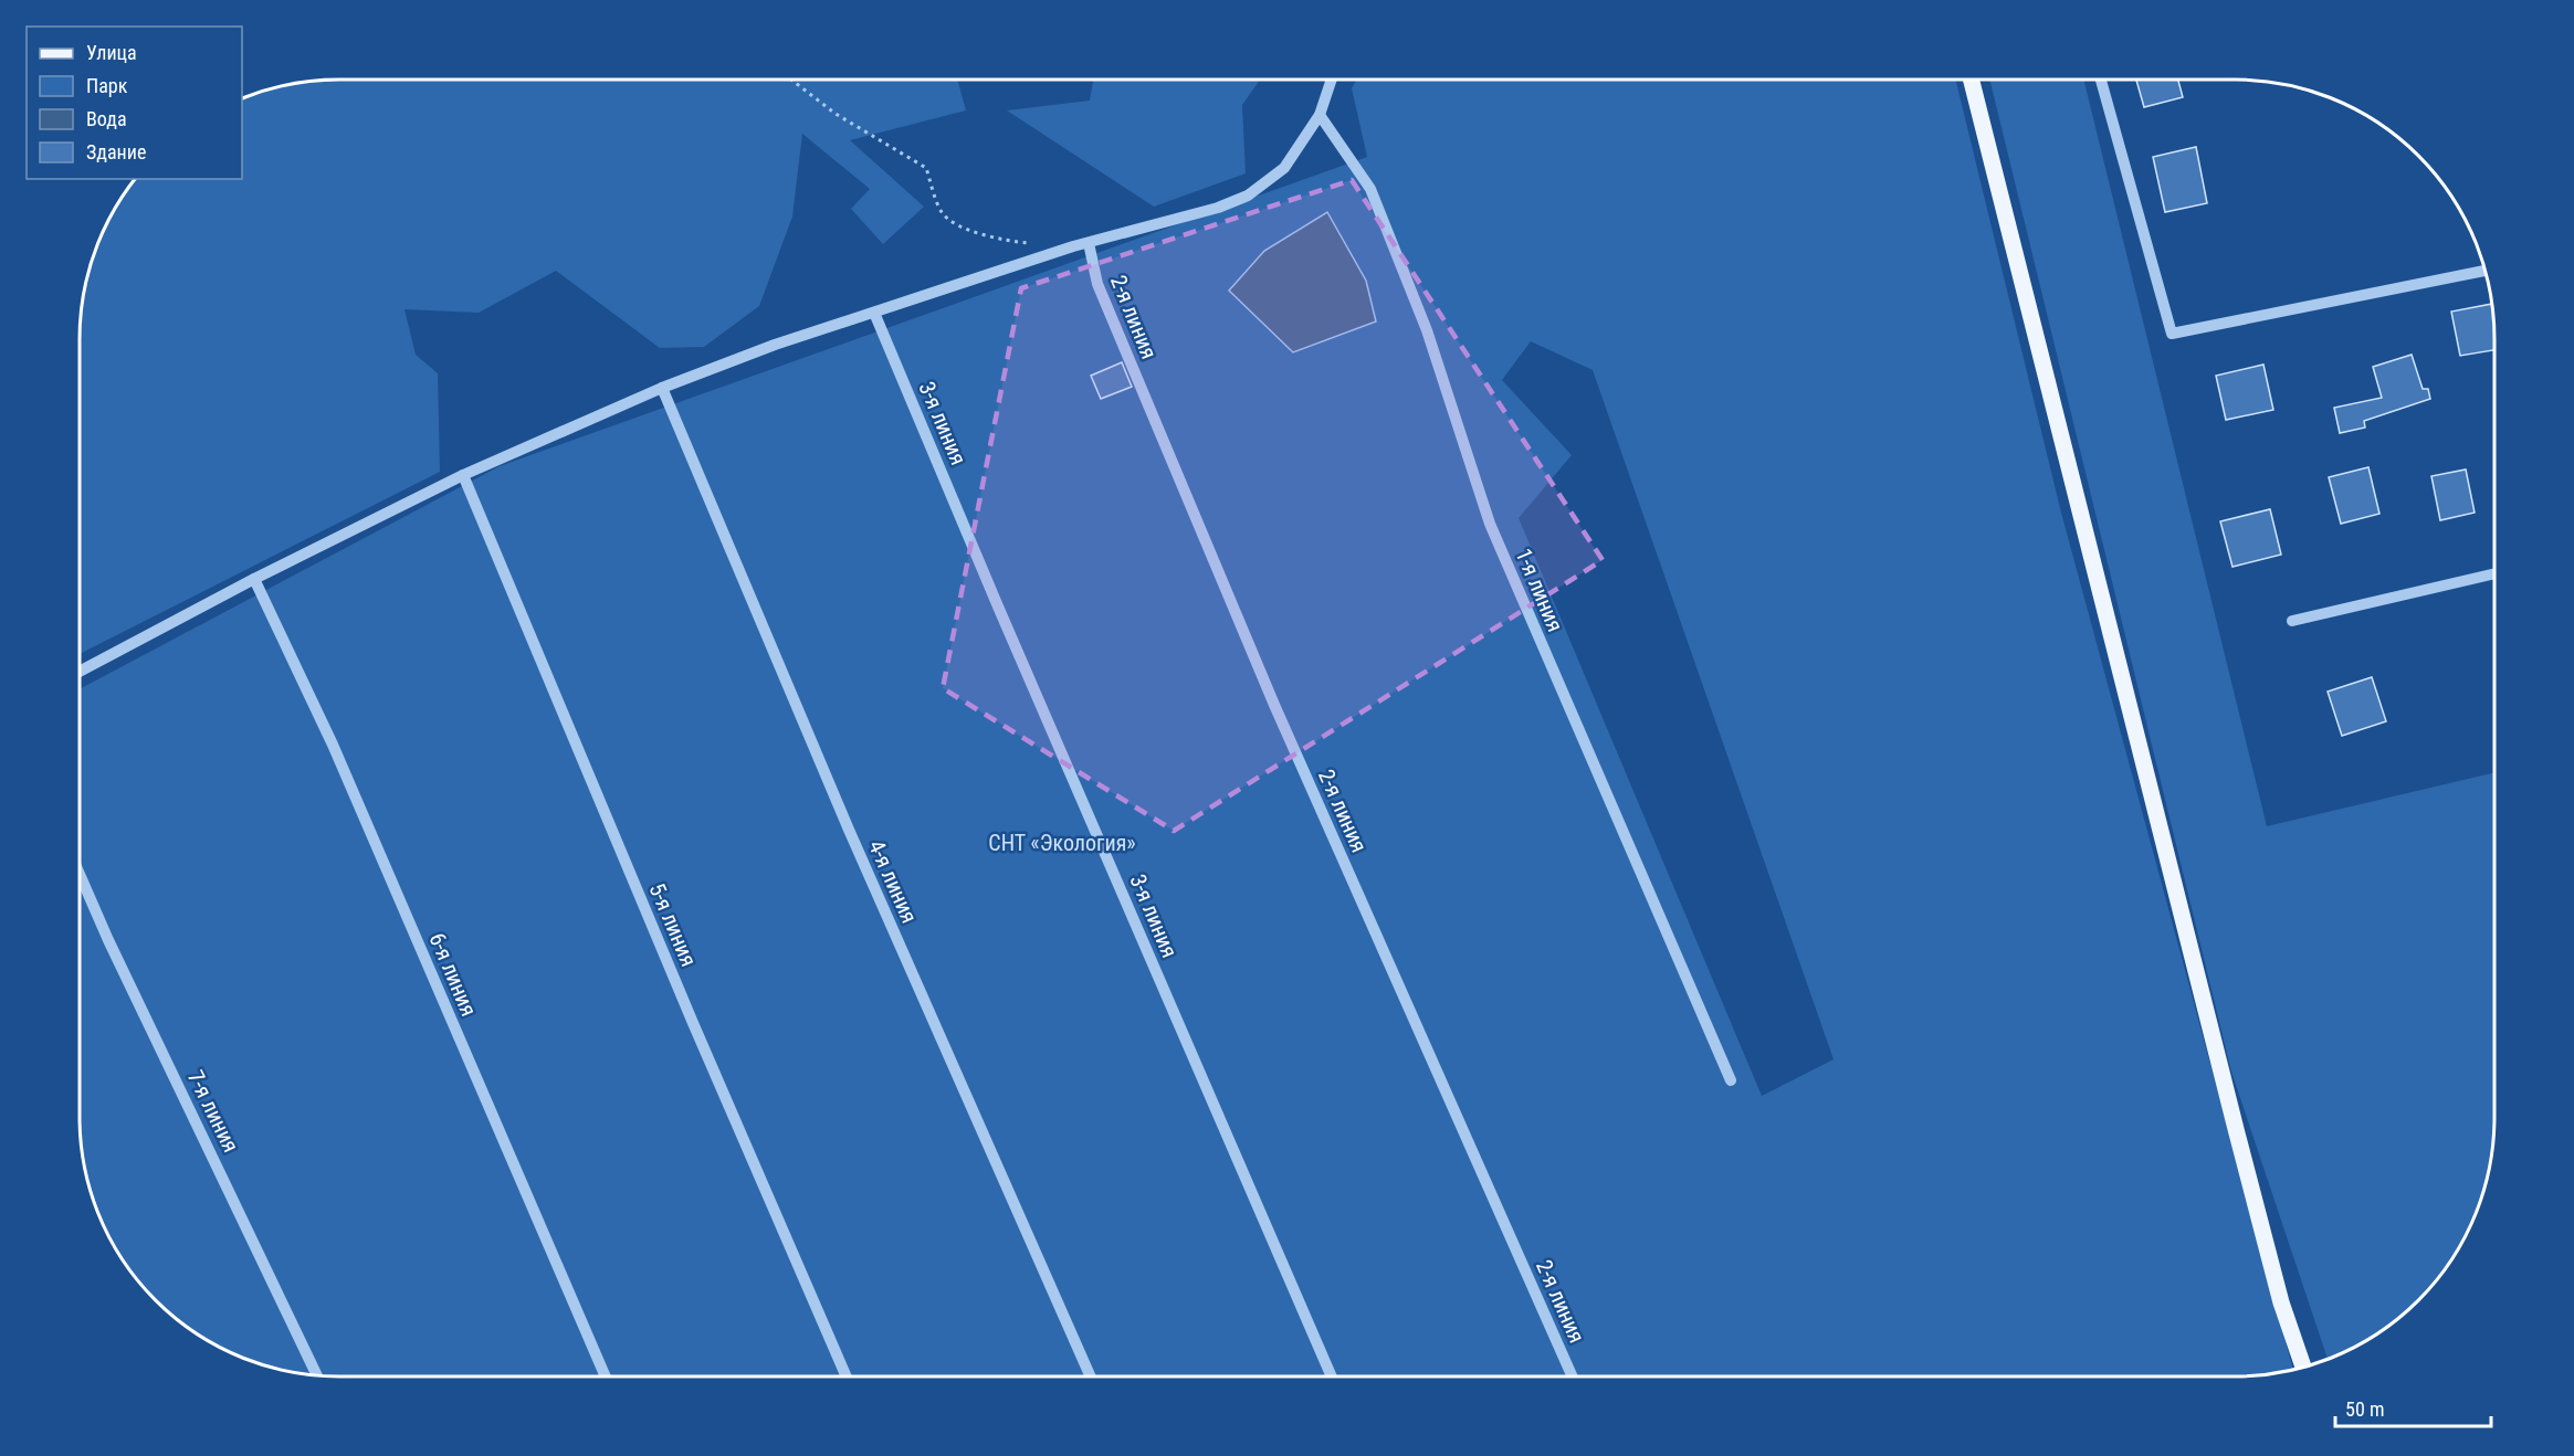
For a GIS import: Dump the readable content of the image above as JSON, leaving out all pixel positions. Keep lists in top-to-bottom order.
{
  "streets": {
    "street": [
      "2-я линия",
      "3-я линия",
      "1-я линия",
      "4-я линия",
      "5-я линия",
      "6-я линия",
      "7-я линия"
    ]
  },
  "parks": ["СНТ «Экология»"],
  "legend": [
    "Улица",
    "Парк",
    "Вода",
    "Здание"
  ],
  "scale_bar": "50 m"
}
